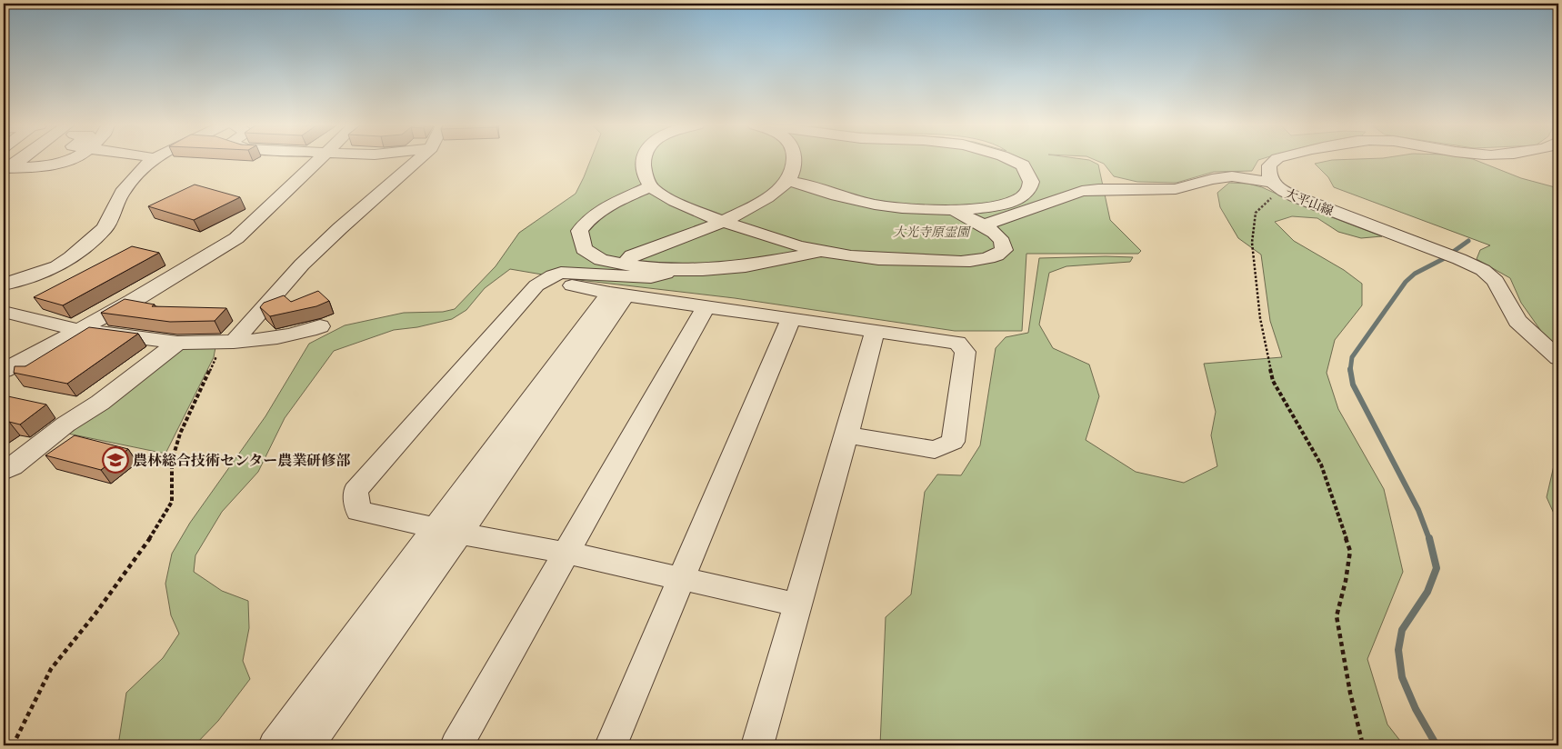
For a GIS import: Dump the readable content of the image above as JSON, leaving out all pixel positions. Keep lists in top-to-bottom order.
{
  "streets": {
    "street": ["大平山線"]
  },
  "parks": ["大光寺原霊園"],
  "places": {
    "school or university": ["農林総合技術センター農業研修部"]
  }
}
